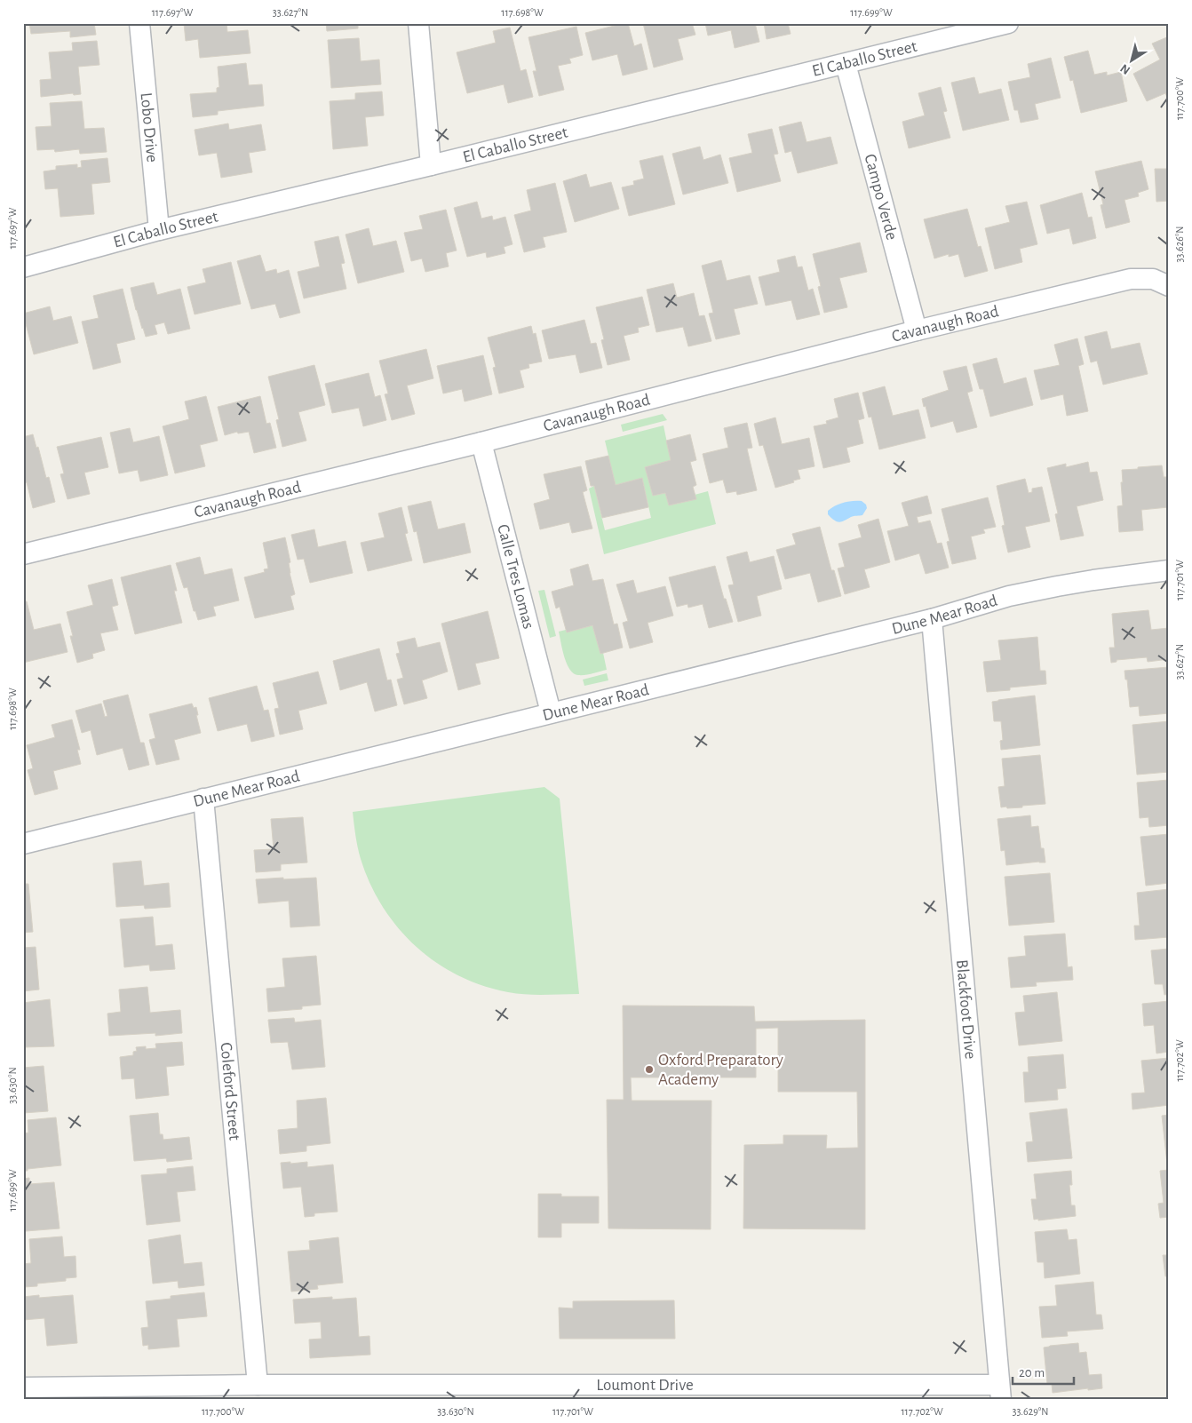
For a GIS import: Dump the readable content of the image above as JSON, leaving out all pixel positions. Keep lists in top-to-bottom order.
{
  "streets": {
    "street": [
      "El Caballo Street",
      "Lobo Drive",
      "Campo Verde",
      "Cavanaugh Road",
      "Calle Tres Lomas",
      "Dune Mear Road",
      "Blackfoot Drive",
      "Coleford Street",
      "Loumont Drive"
    ]
  },
  "crossings": [
    ["El Caballo Street", "Lobo Drive"],
    ["El Caballo Street", "Campo Verde"],
    ["Campo Verde", "Cavanaugh Road"],
    ["Cavanaugh Road", "Calle Tres Lomas"],
    ["Calle Tres Lomas", "Dune Mear Road"],
    ["Dune Mear Road", "Blackfoot Drive"],
    ["Dune Mear Road", "Coleford Street"],
    ["Blackfoot Drive", "Loumont Drive"],
    ["Coleford Street", "Loumont Drive"]
  ],
  "places": ["Oxford Preparatory Academy"],
  "scale_bar": "20 m",
  "north": "bottom left",
  "coordinates": [
    "117.697°W",
    "33.627°N",
    "117.698°W",
    "117.699°W",
    "117.700°W",
    "33.626°N",
    "117.701°W",
    "117.702°W",
    "33.630°N",
    "33.629°N"
  ]
}
